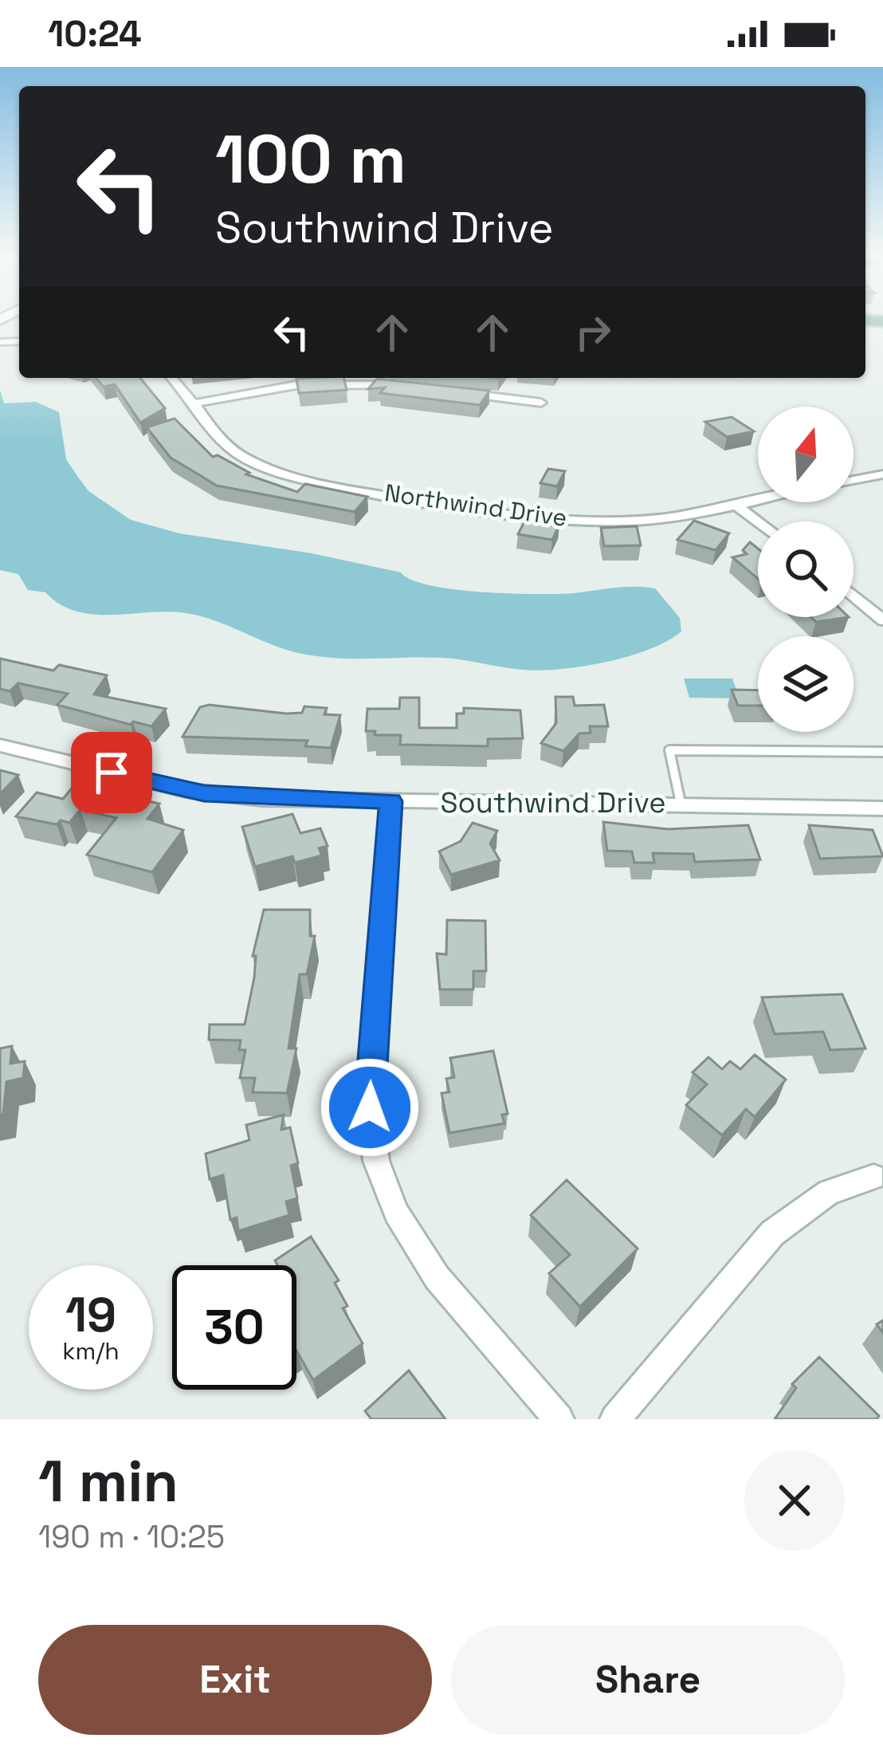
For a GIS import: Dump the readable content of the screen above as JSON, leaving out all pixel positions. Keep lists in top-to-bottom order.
{
  "streets": {
    "street": ["Northwind Drive", "Southwind Drive"]
  },
  "north": "top",
  "page": {
    "status": "10:24",
    "turn": ["100 m", "Southwind Drive"],
    "speed": "19 km/h",
    "limit": "30",
    "heading": ["1 min", "190 m · 10:25"],
    "buttons": ["Exit", "Share"]
  }
}
